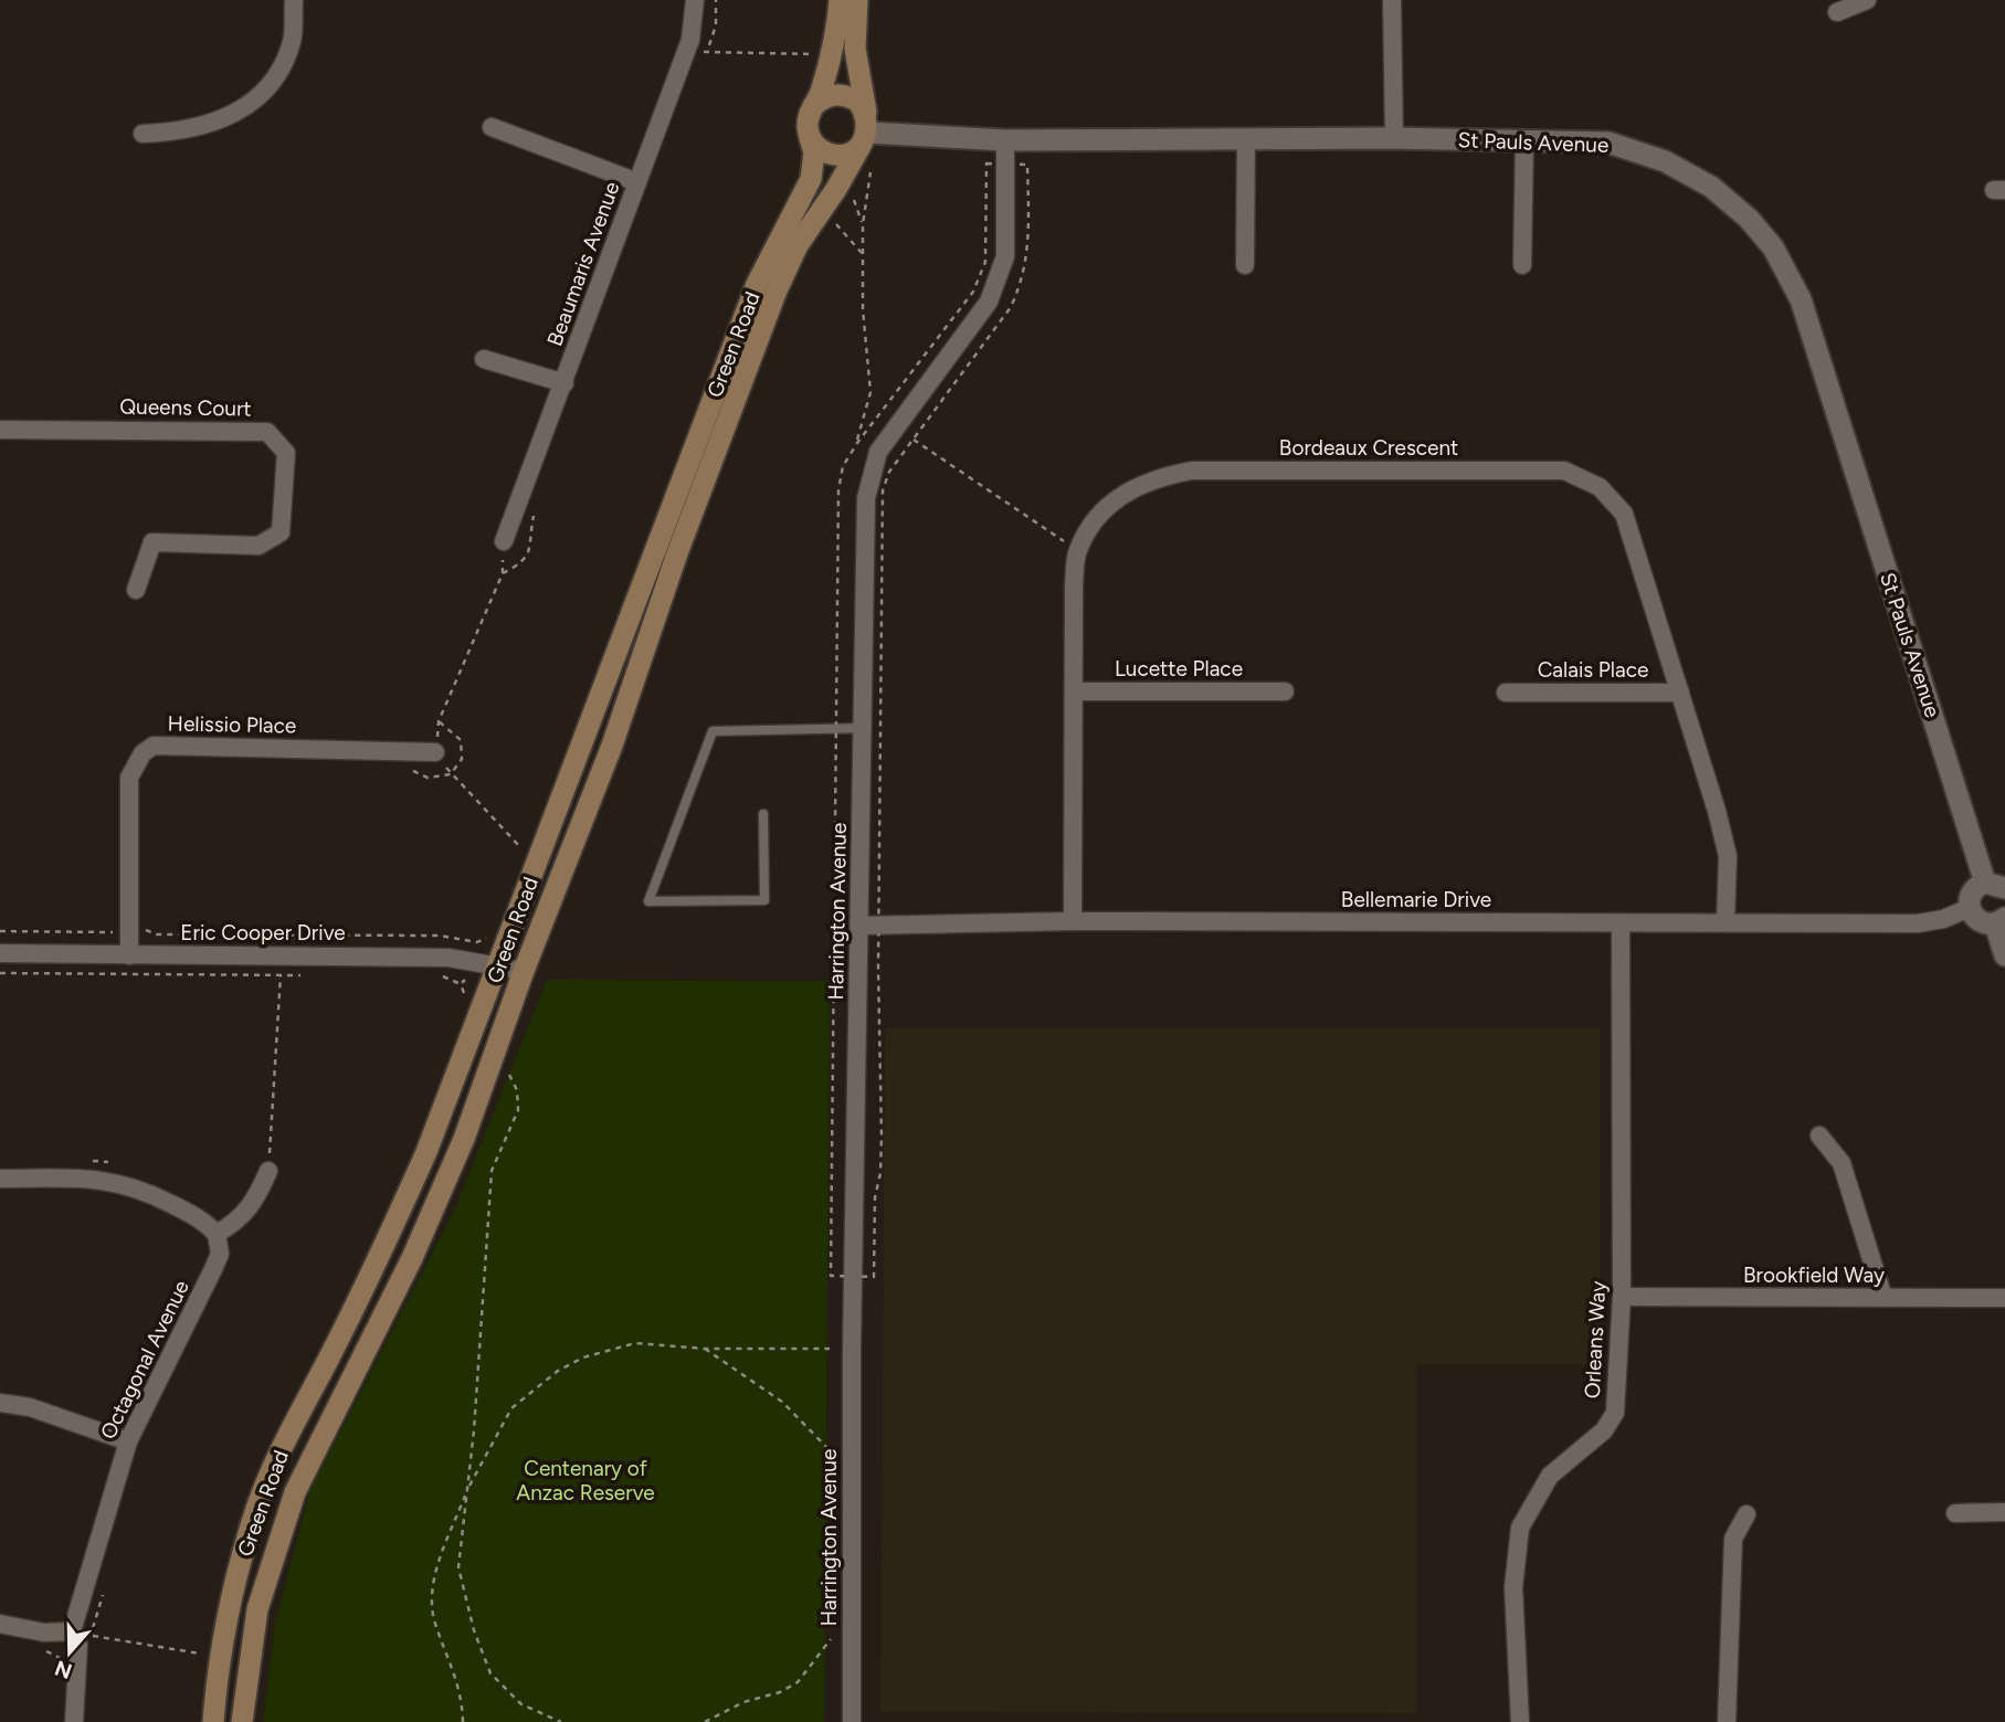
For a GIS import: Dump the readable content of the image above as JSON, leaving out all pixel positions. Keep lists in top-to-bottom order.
{
  "streets": {
    "main road": ["Green Road"],
    "street": [
      "St Pauls Avenue",
      "Beaumaris Avenue",
      "Queens Court",
      "Bordeaux Crescent",
      "Lucette Place",
      "Calais Place",
      "Helissio Place",
      "Bellemarie Drive",
      "Harrington Avenue",
      "Eric Cooper Drive",
      "Brookfield Way",
      "Orleans Way",
      "Octagonal Avenue"
    ]
  },
  "crossings": [
    ["St Pauls Avenue", "Green Road"],
    ["St Pauls Avenue", "Harrington Avenue"],
    ["Green Road", "Eric Cooper Drive"],
    ["Bordeaux Crescent", "Lucette Place"],
    ["Bordeaux Crescent", "Calais Place"],
    ["Bordeaux Crescent", "Bellemarie Drive"],
    ["Helissio Place", "Eric Cooper Drive"],
    ["Bellemarie Drive", "Harrington Avenue"],
    ["Bellemarie Drive", "Orleans Way"],
    ["Brookfield Way", "Orleans Way"]
  ],
  "parks": ["Centenary of Anzac Reserve"],
  "north": "bottom"
}
